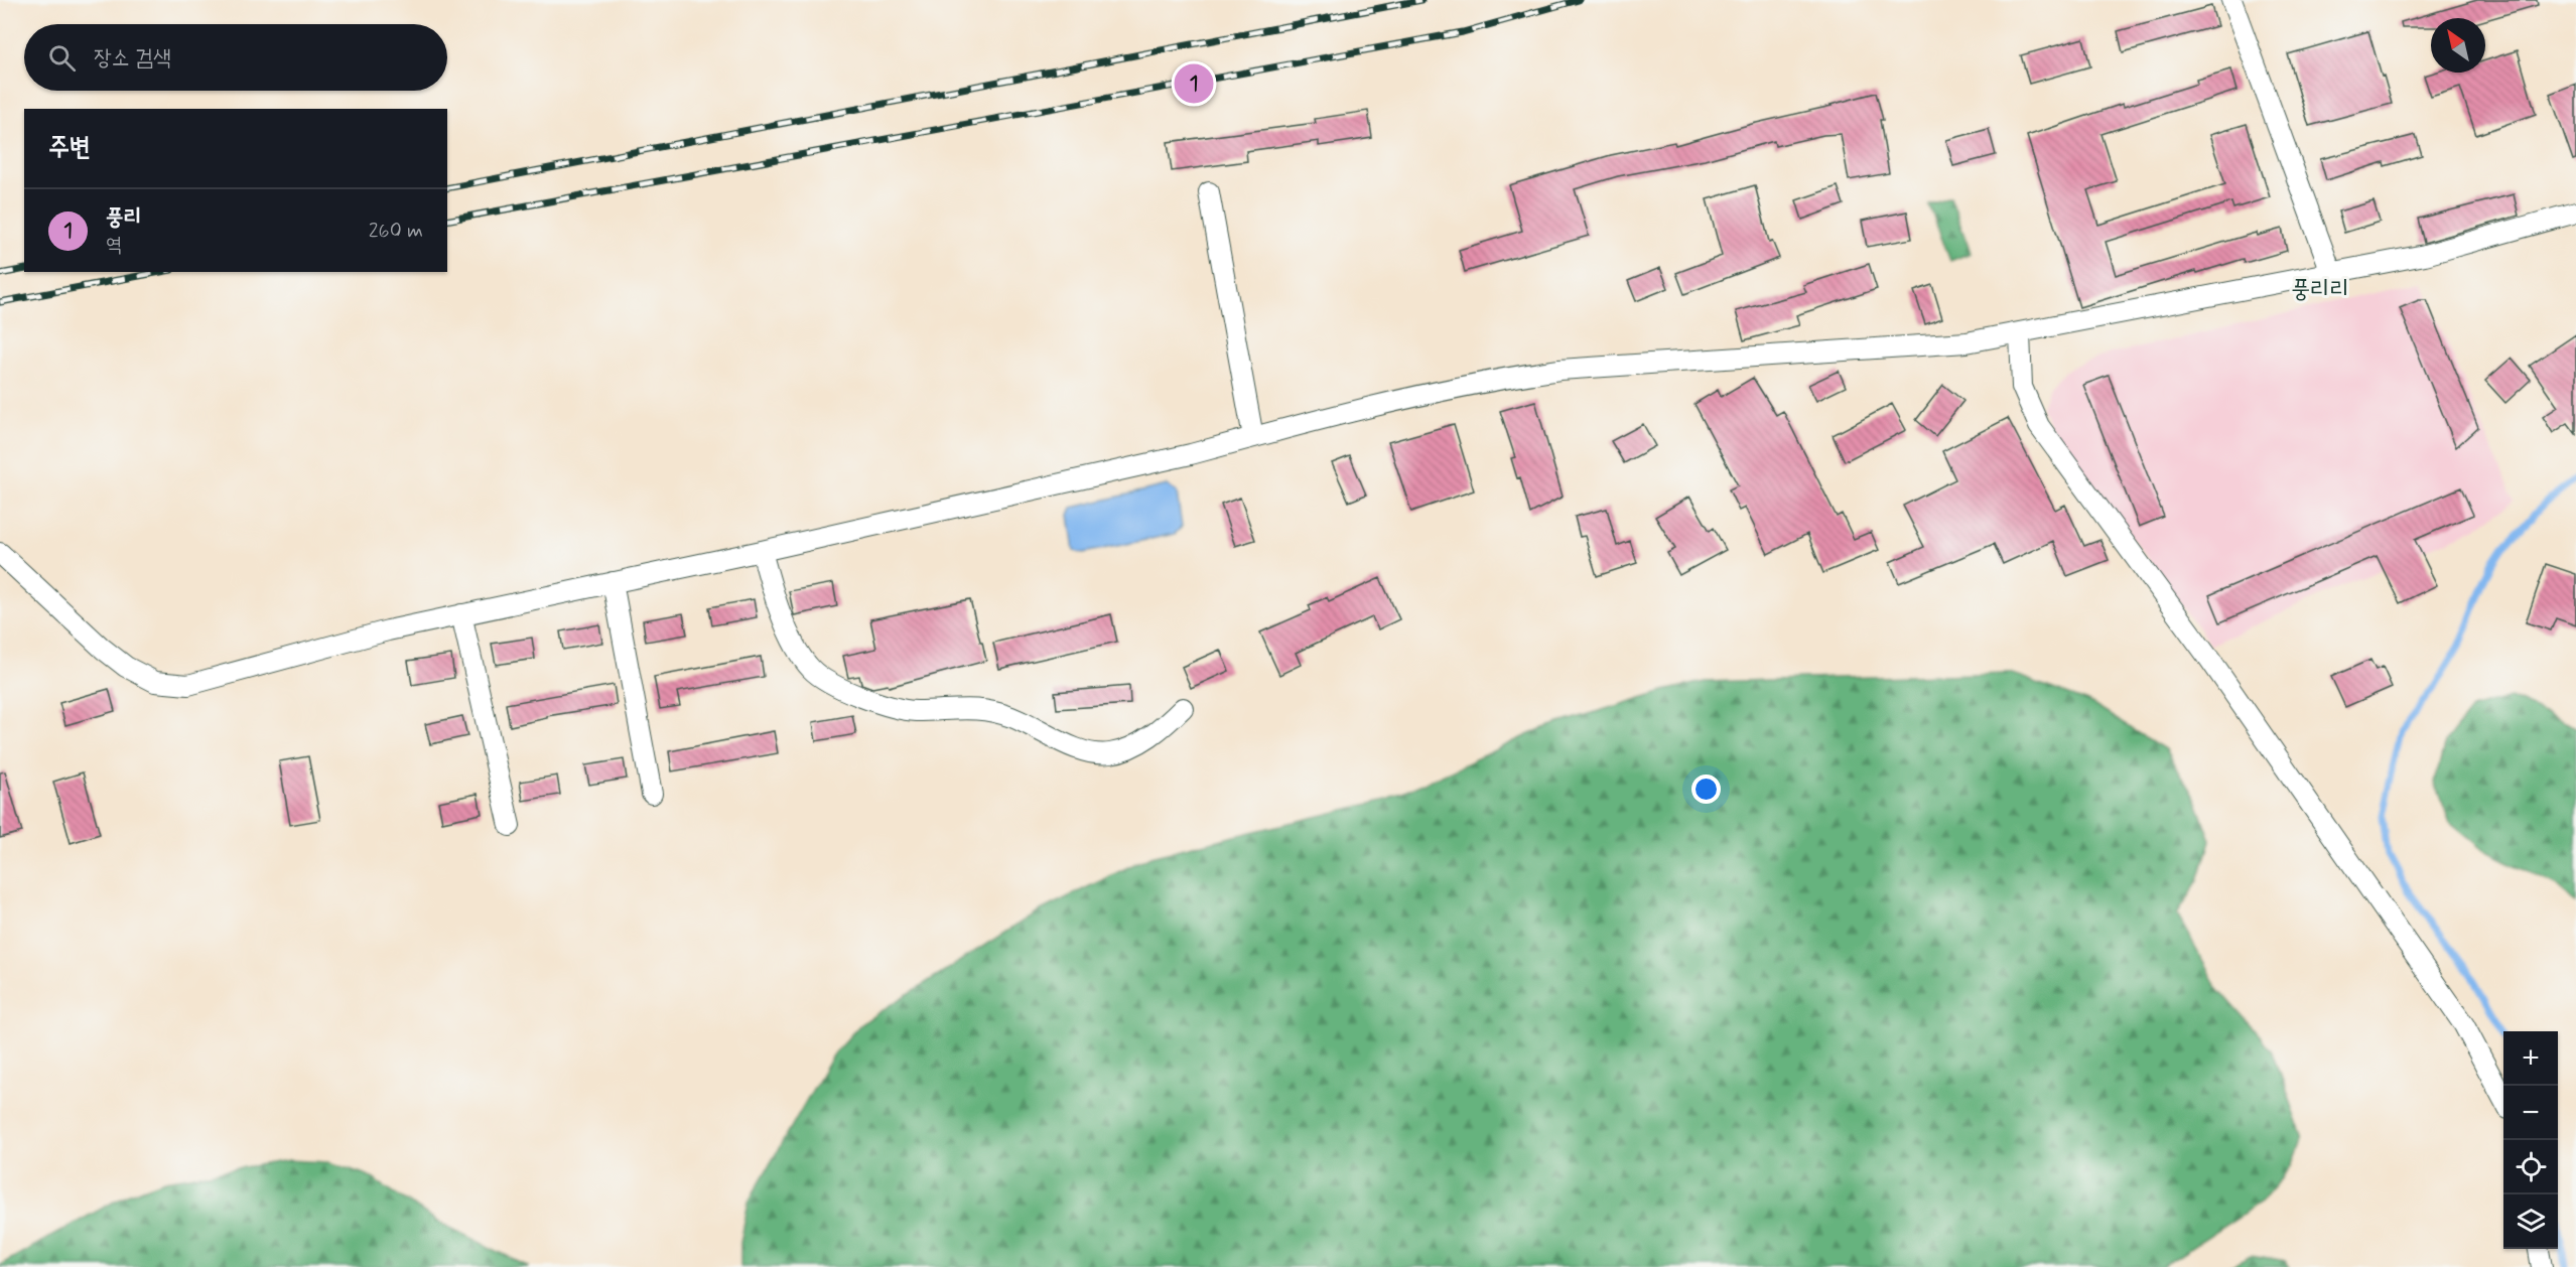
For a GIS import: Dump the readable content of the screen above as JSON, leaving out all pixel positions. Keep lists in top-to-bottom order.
{
  "districts": ["풍리리"],
  "north": "top left",
  "page": {
    "search": "장소 검색",
    "pins": "1",
    "heading": "주변",
    "list": [
      {
        "mark": "1",
        "name": "풍리",
        "note": "역",
        "value": "260 m"
      }
    ],
    "map_buttons": ["+", "−"]
  }
}
